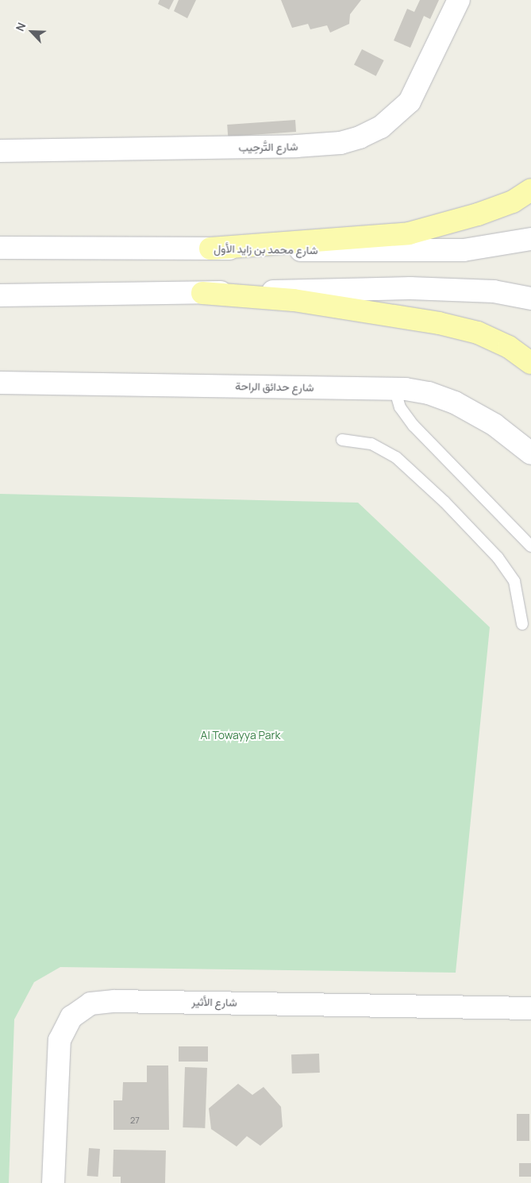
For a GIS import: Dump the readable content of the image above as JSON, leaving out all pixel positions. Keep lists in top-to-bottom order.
{
  "streets": {
    "street": [
      "شارع التَّرحِيب",
      "شارع محمد بن زايد الأول",
      "شارع حدائق الراحة",
      "شارع الأثير"
    ]
  },
  "parks": ["Al Towayya Park"],
  "house_numbers": ["27"],
  "north": "top left"
}
